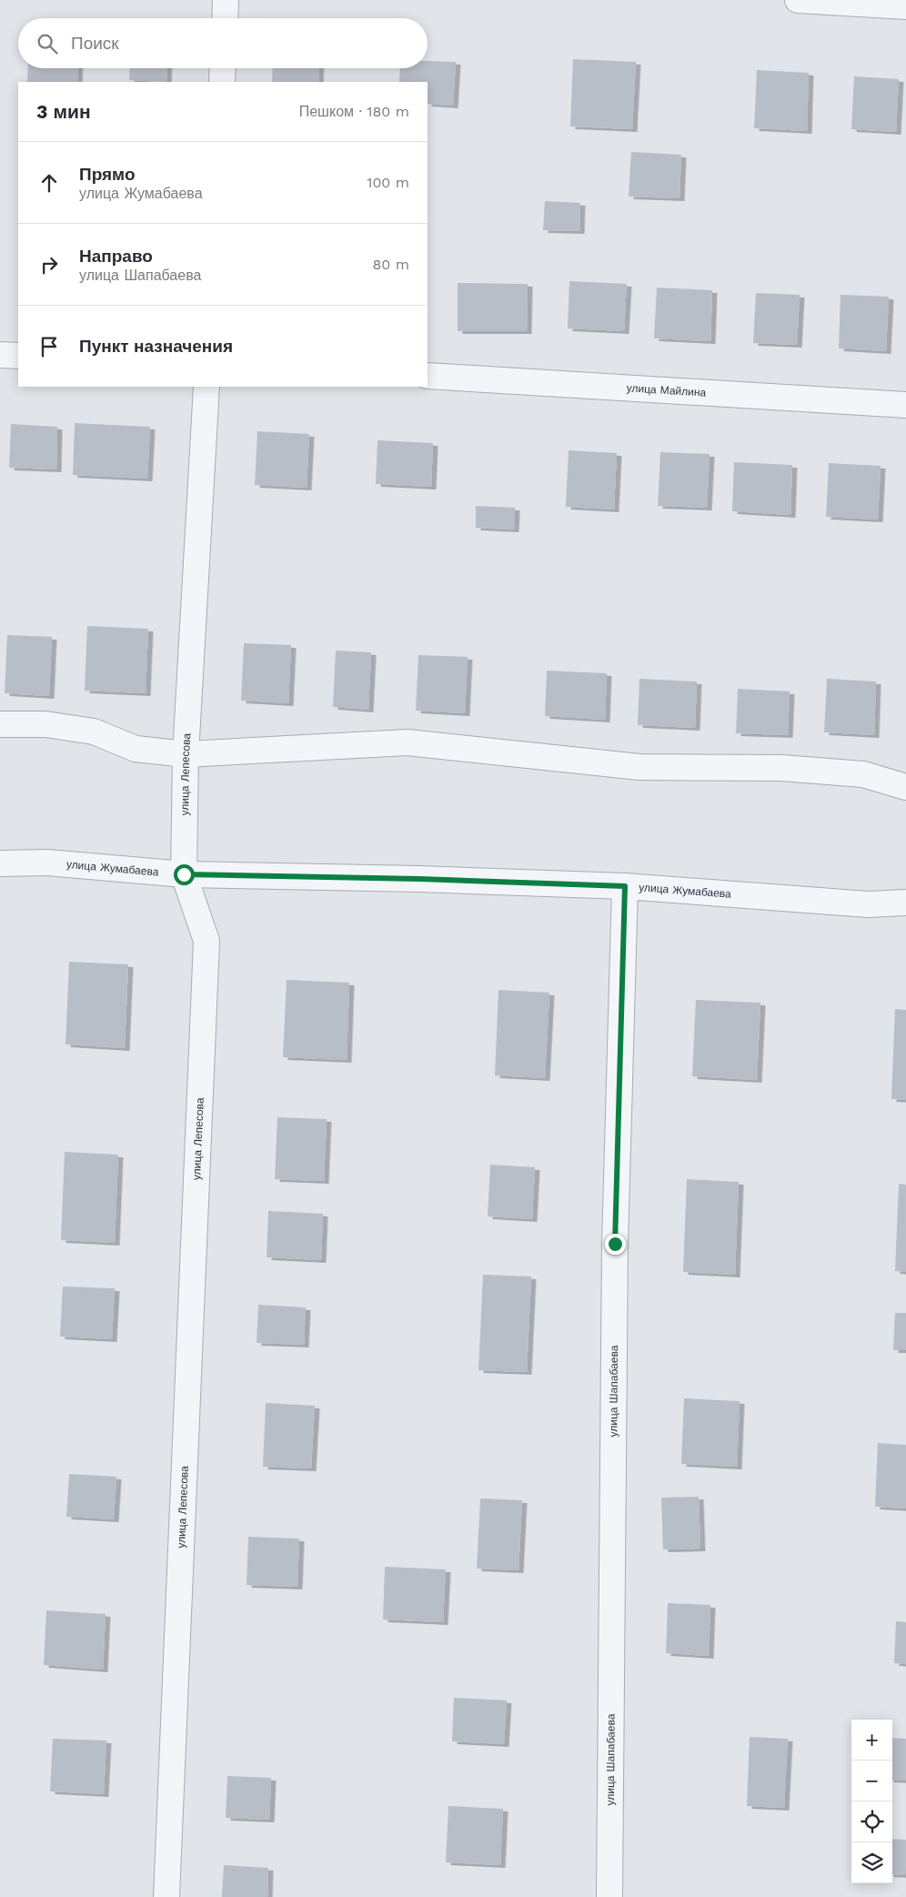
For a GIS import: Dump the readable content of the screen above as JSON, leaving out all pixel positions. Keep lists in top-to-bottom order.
{
  "streets": {
    "street": [
      "улица Майлина",
      "улица Лепесова",
      "улица Жумабаева",
      "улица Шапабаева"
    ]
  },
  "crossings": [
    ["улица Лепесова", "улица Жумабаева"],
    ["улица Жумабаева", "улица Шапабаева"]
  ],
  "page": {
    "search": "Поиск",
    "heading": ["3 мин", "Пешком · 180 m"],
    "list": [
      ["Прямо", "улица Жумабаева", "100 m"],
      ["Направо", "улица Шапабаева", "80 m"],
      "Пункт назначения"
    ],
    "map_buttons": ["+", "−"]
  }
}
